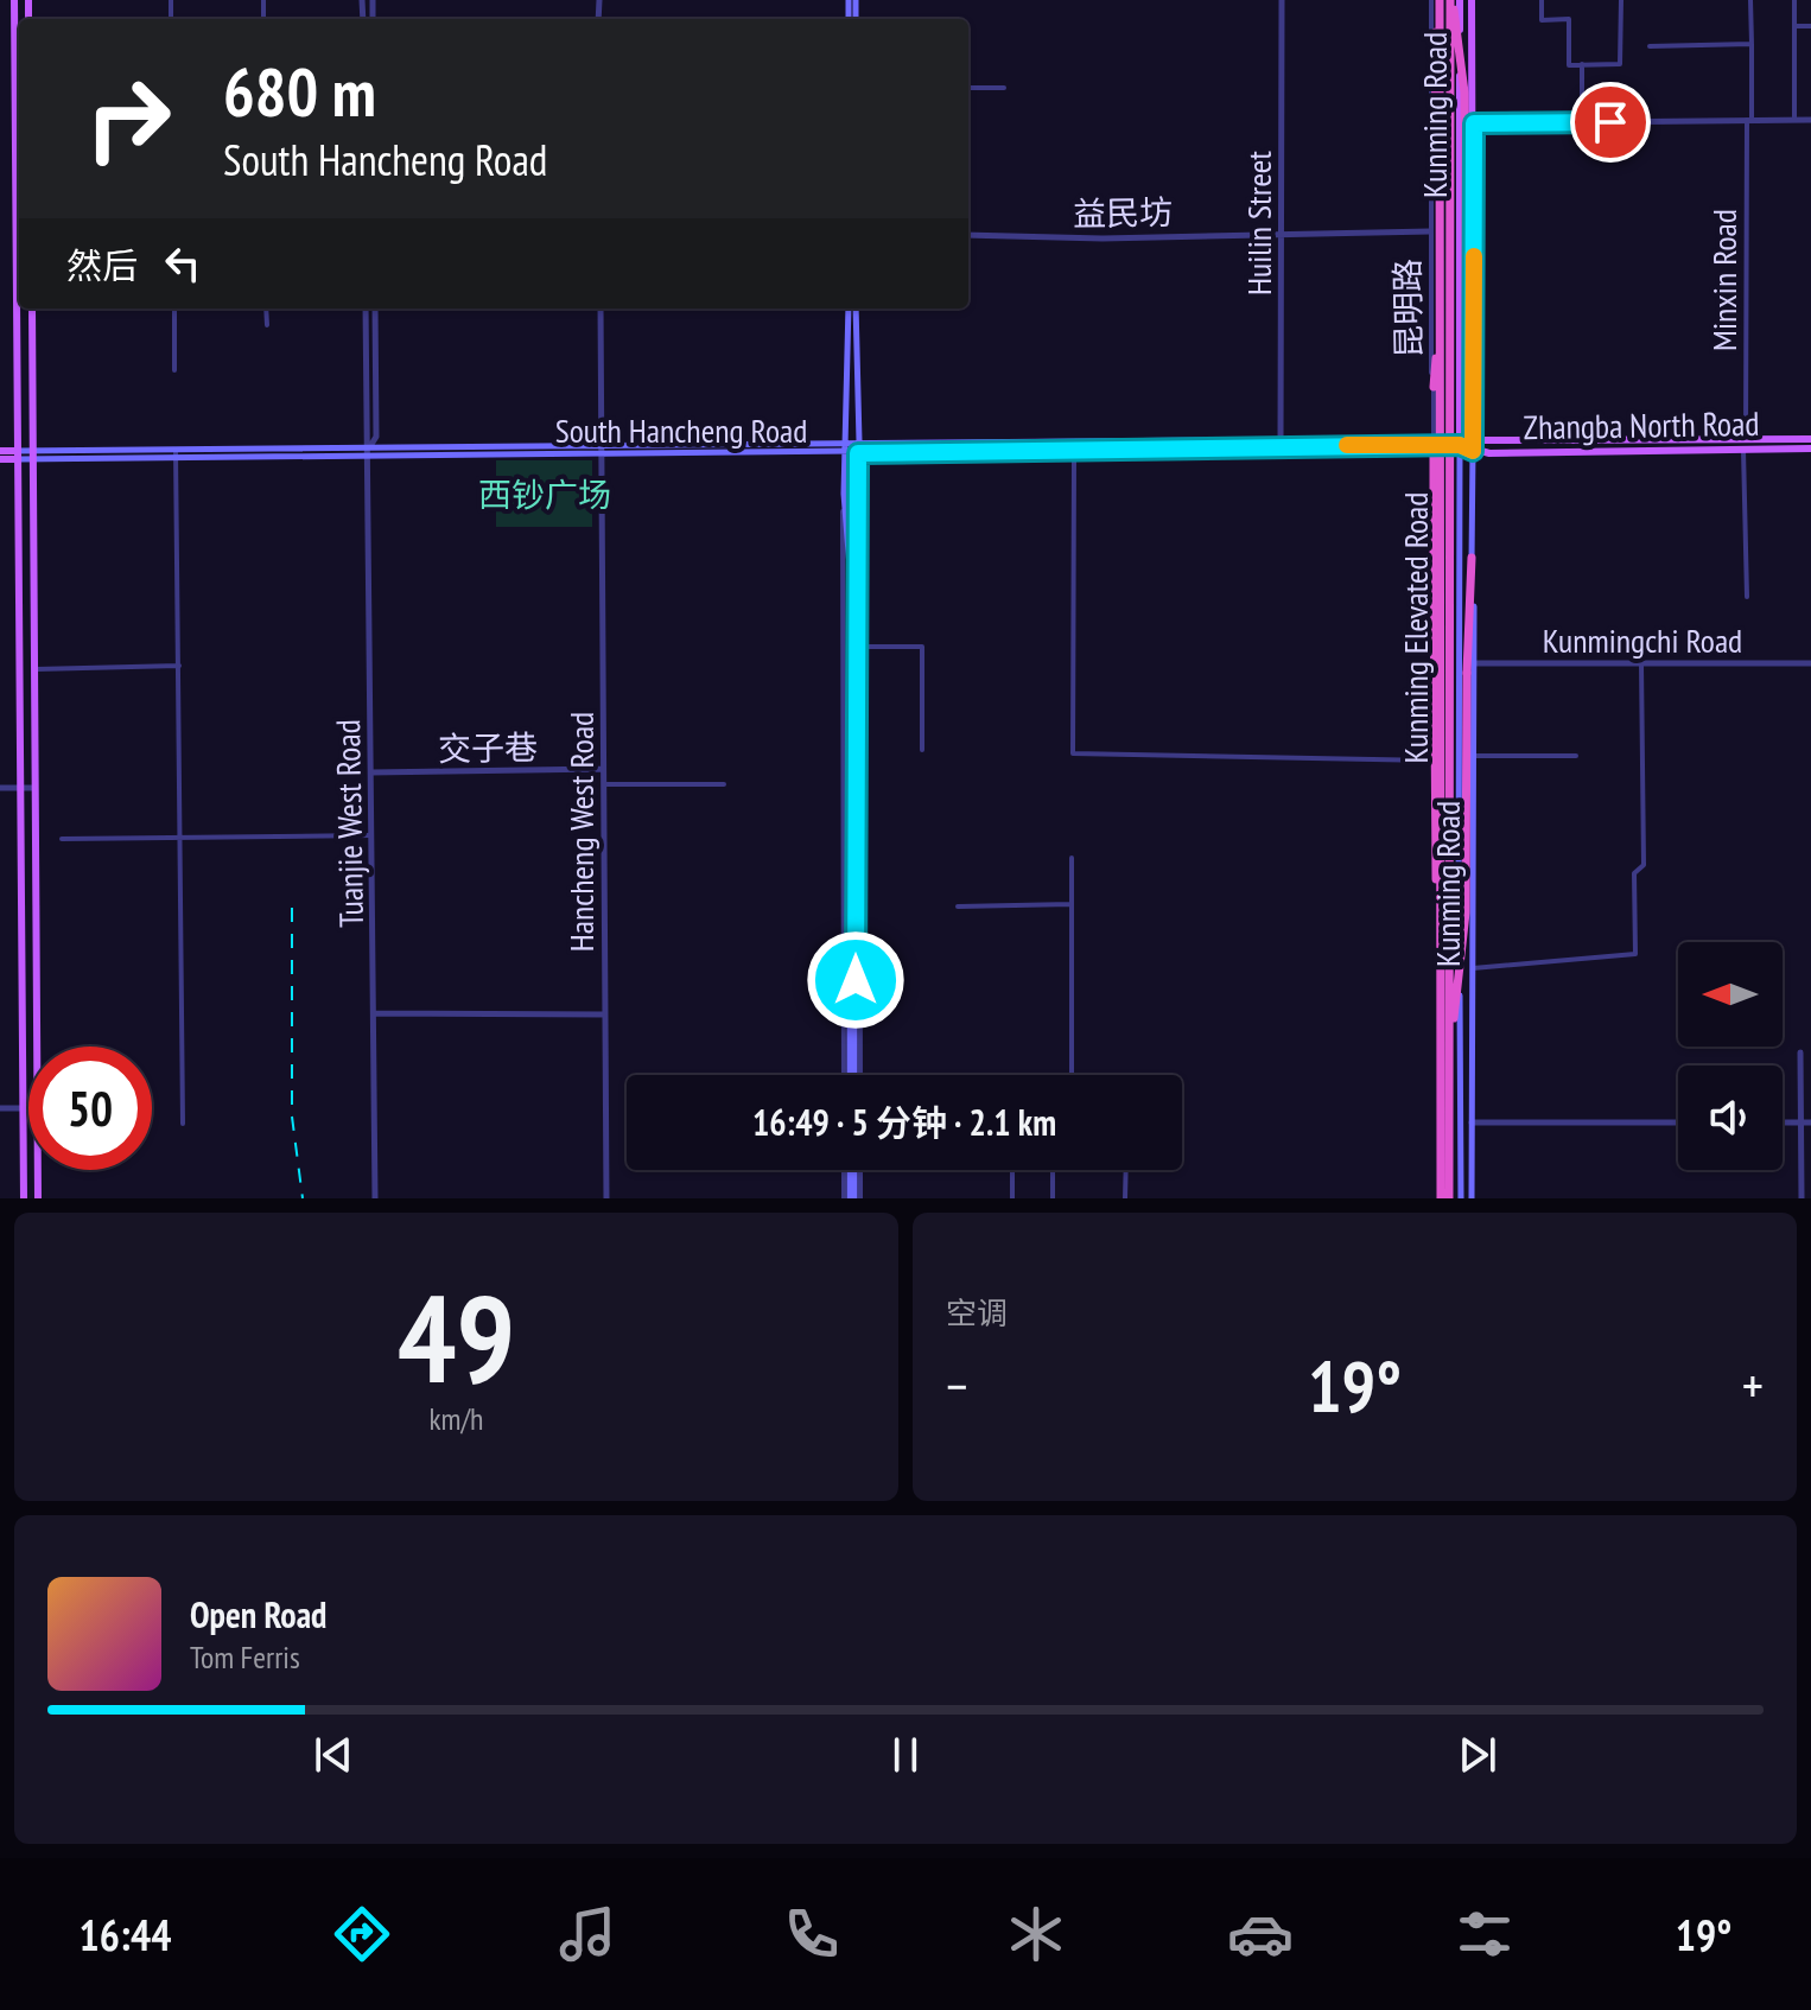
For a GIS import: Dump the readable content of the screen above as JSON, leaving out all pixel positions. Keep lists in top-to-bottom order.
{
  "streets": {
    "highway": ["Kunming Elevated Road"],
    "main road": ["Kunming Road", "Zhangba North Road", "South Hancheng Road"],
    "street": [
      "益民坊",
      "Huilin Street",
      "Minxin Road",
      "昆明路",
      "Kunmingchi Road",
      "交子巷",
      "Tuanjie West Road",
      "Hancheng West Road"
    ]
  },
  "crossings": [
    ["Kunming Road", "昆明路"],
    ["Kunming Road", "Zhangba North Road"],
    ["Kunming Road", "South Hancheng Road"],
    ["Kunming Road", "Kunming Elevated Road"],
    ["Kunming Road", "Kunmingchi Road"],
    ["益民坊", "Huilin Street"],
    ["益民坊", "昆明路"],
    ["Huilin Street", "South Hancheng Road"],
    ["Minxin Road", "Zhangba North Road"],
    ["昆明路", "South Hancheng Road"],
    ["昆明路", "Kunming Elevated Road"],
    ["South Hancheng Road", "Tuanjie West Road"],
    ["South Hancheng Road", "Hancheng West Road"],
    ["交子巷", "Tuanjie West Road"],
    ["交子巷", "Hancheng West Road"]
  ],
  "parks": ["西钞广场"],
  "north": "left",
  "page": {
    "turn": ["680 m", "South Hancheng Road"],
    "then": "然后",
    "limit": "50",
    "trip": "16:49 · 5 分钟 · 2.1 km",
    "tile": [
      ["49", "km/h"],
      "空调"
    ],
    "heat": ["−", "19°", "+"],
    "song": ["Open Road", "Tom Ferris"],
    "tabs": ["16:44", "19°"]
  }
}
